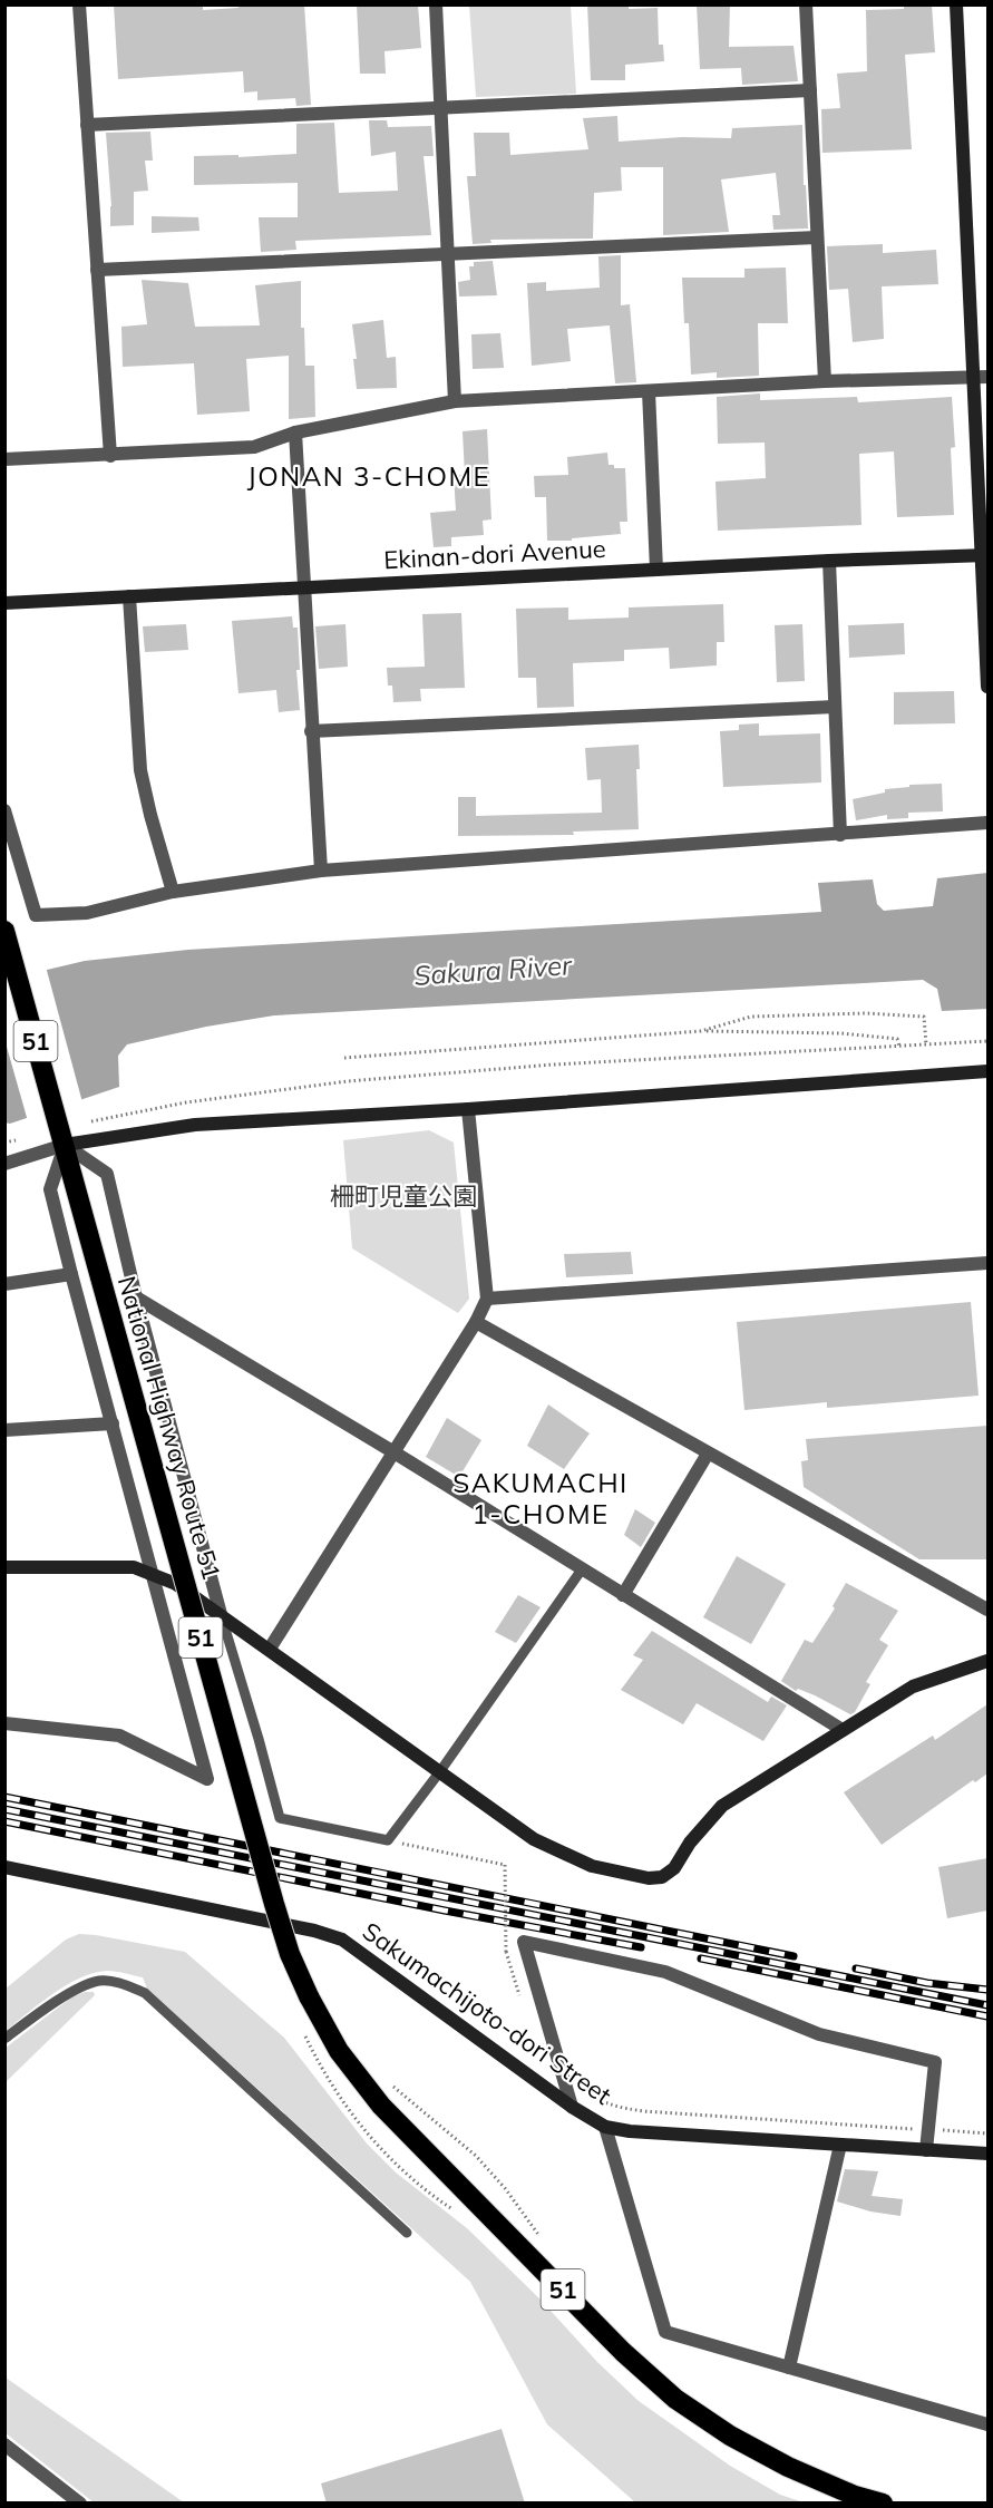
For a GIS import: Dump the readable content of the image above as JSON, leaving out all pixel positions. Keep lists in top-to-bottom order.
{
  "streets": {
    "highway": ["51", "National Highway Route 51"],
    "street": ["Ekinan-dori Avenue", "Sakumachijoto-dori Street"]
  },
  "districts": ["JONAN 3-CHOME", "SAKUMACHI 1-CHOME"],
  "water": ["Sakura River"],
  "parks": ["柵町児童公園"]
}
